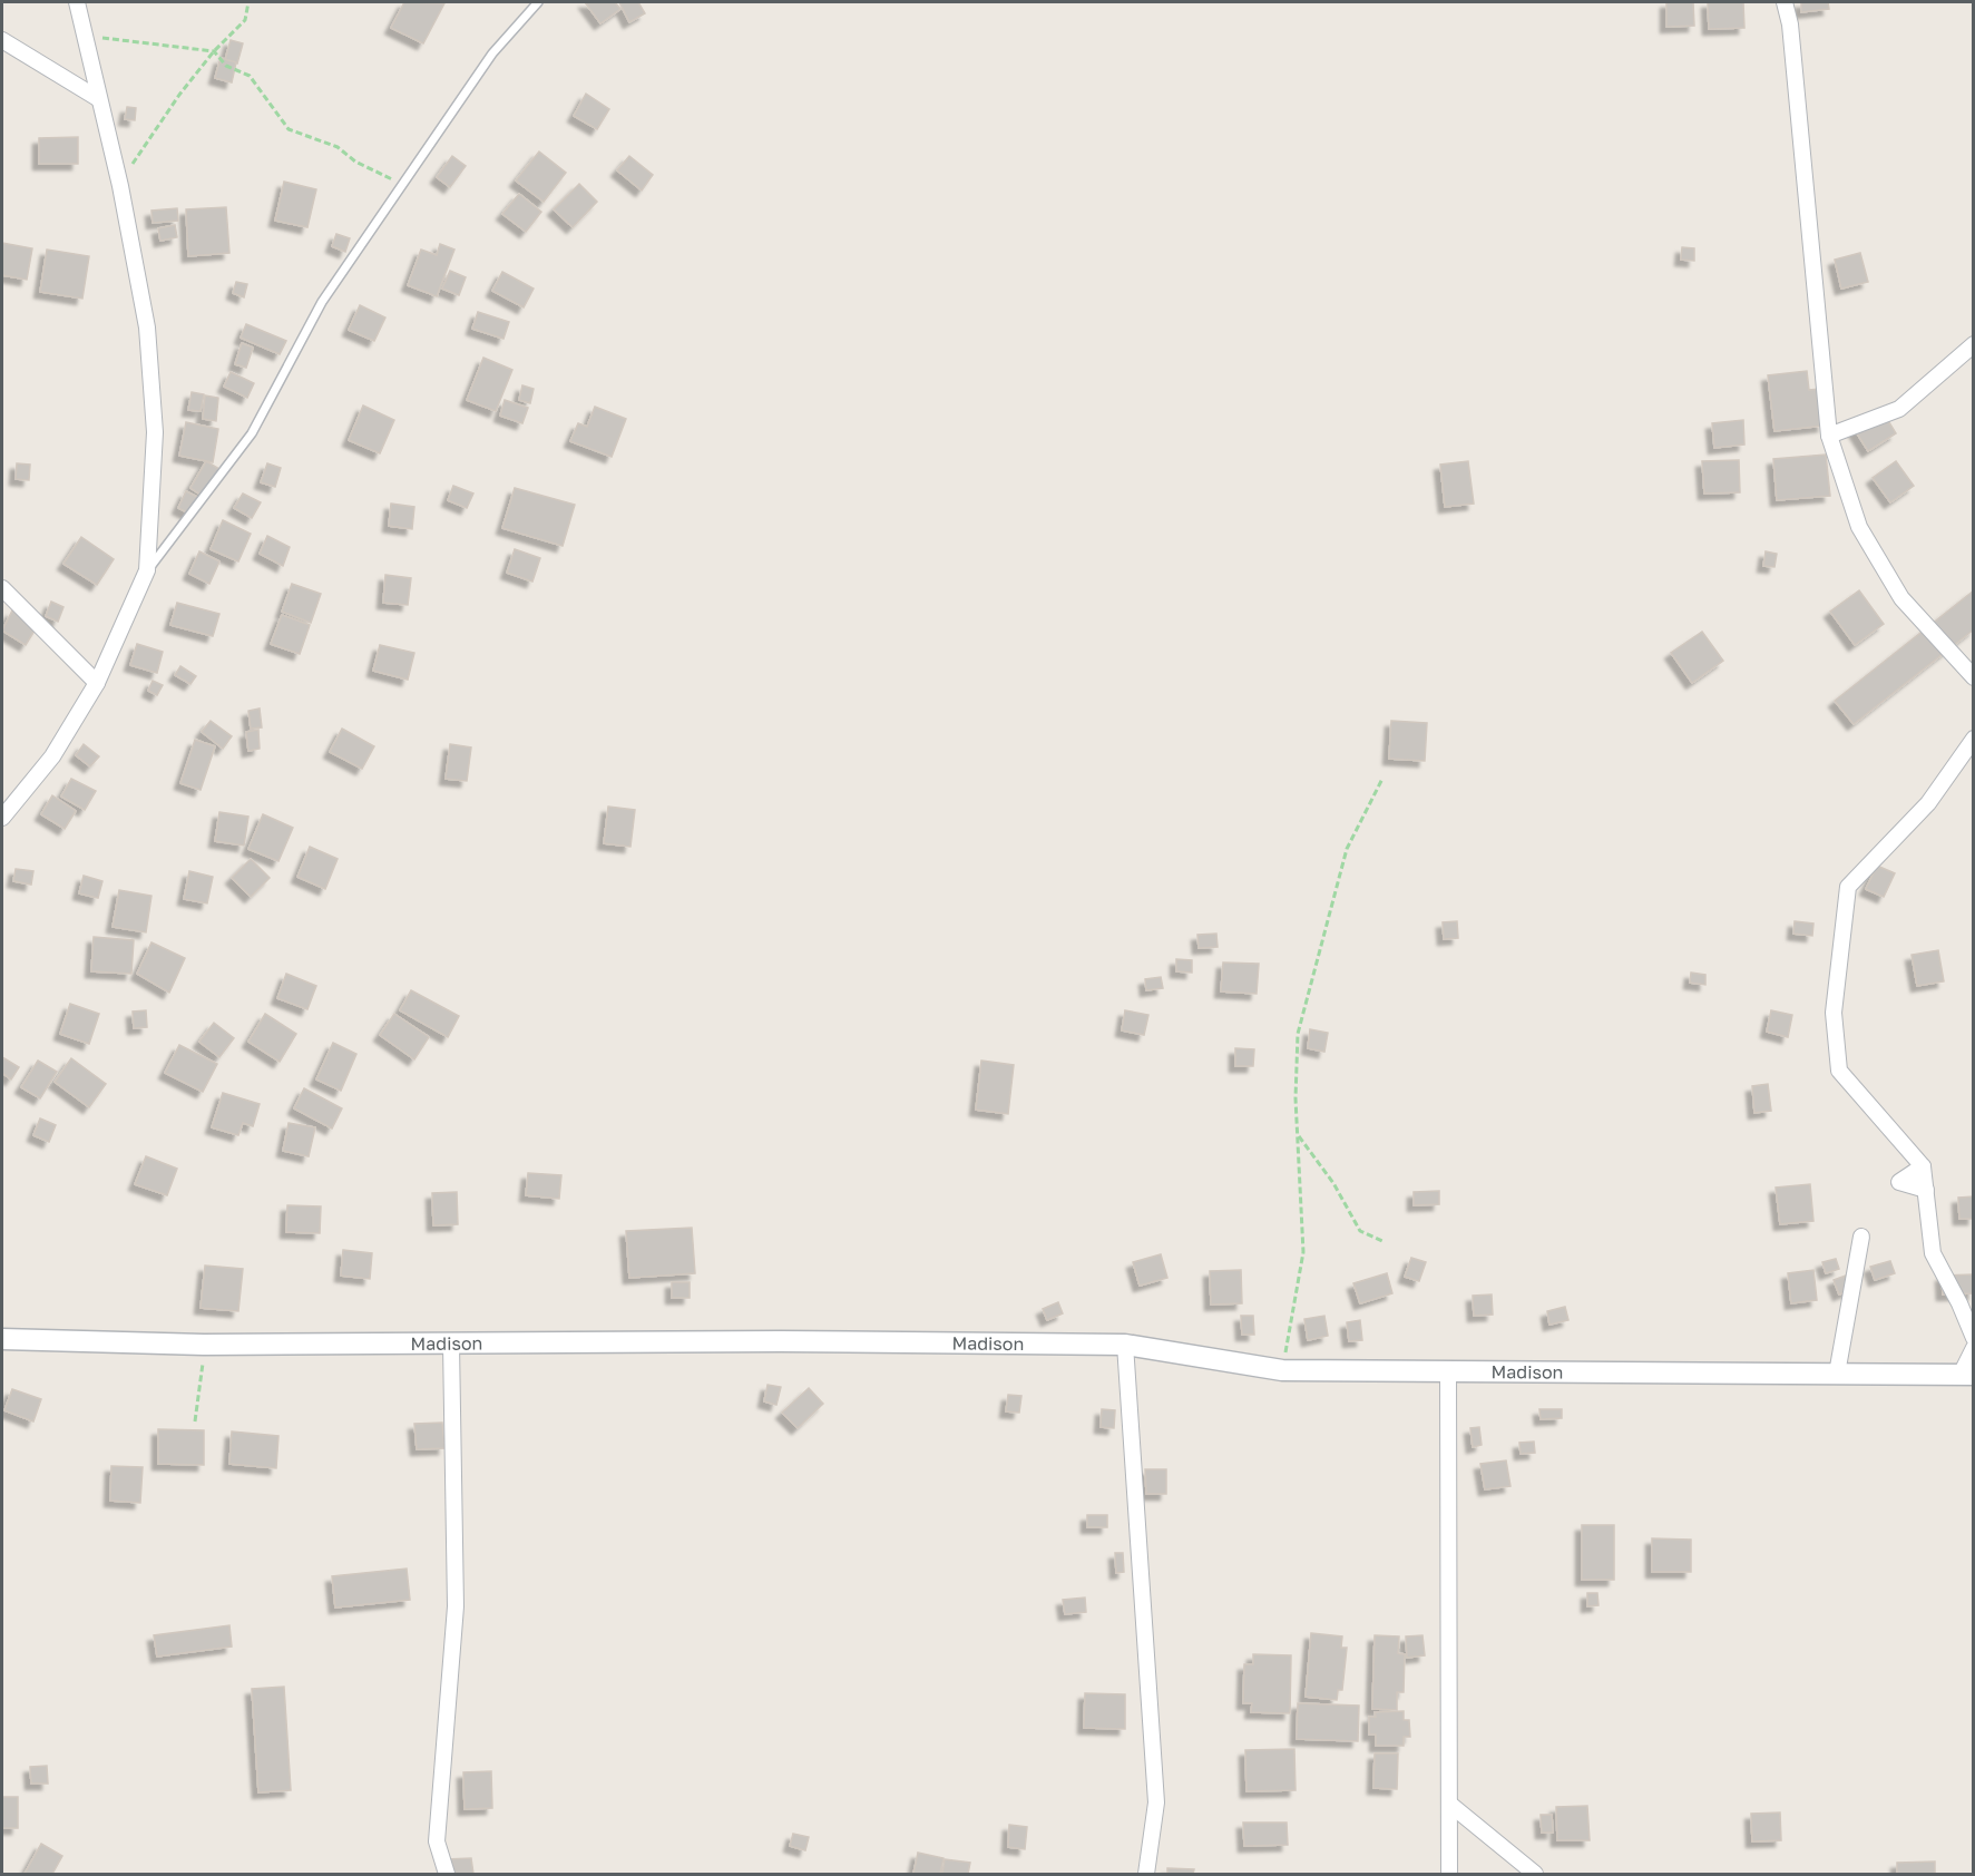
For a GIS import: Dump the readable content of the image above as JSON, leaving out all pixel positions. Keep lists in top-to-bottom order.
{
  "streets": {
    "street": ["Madison"]
  }
}
